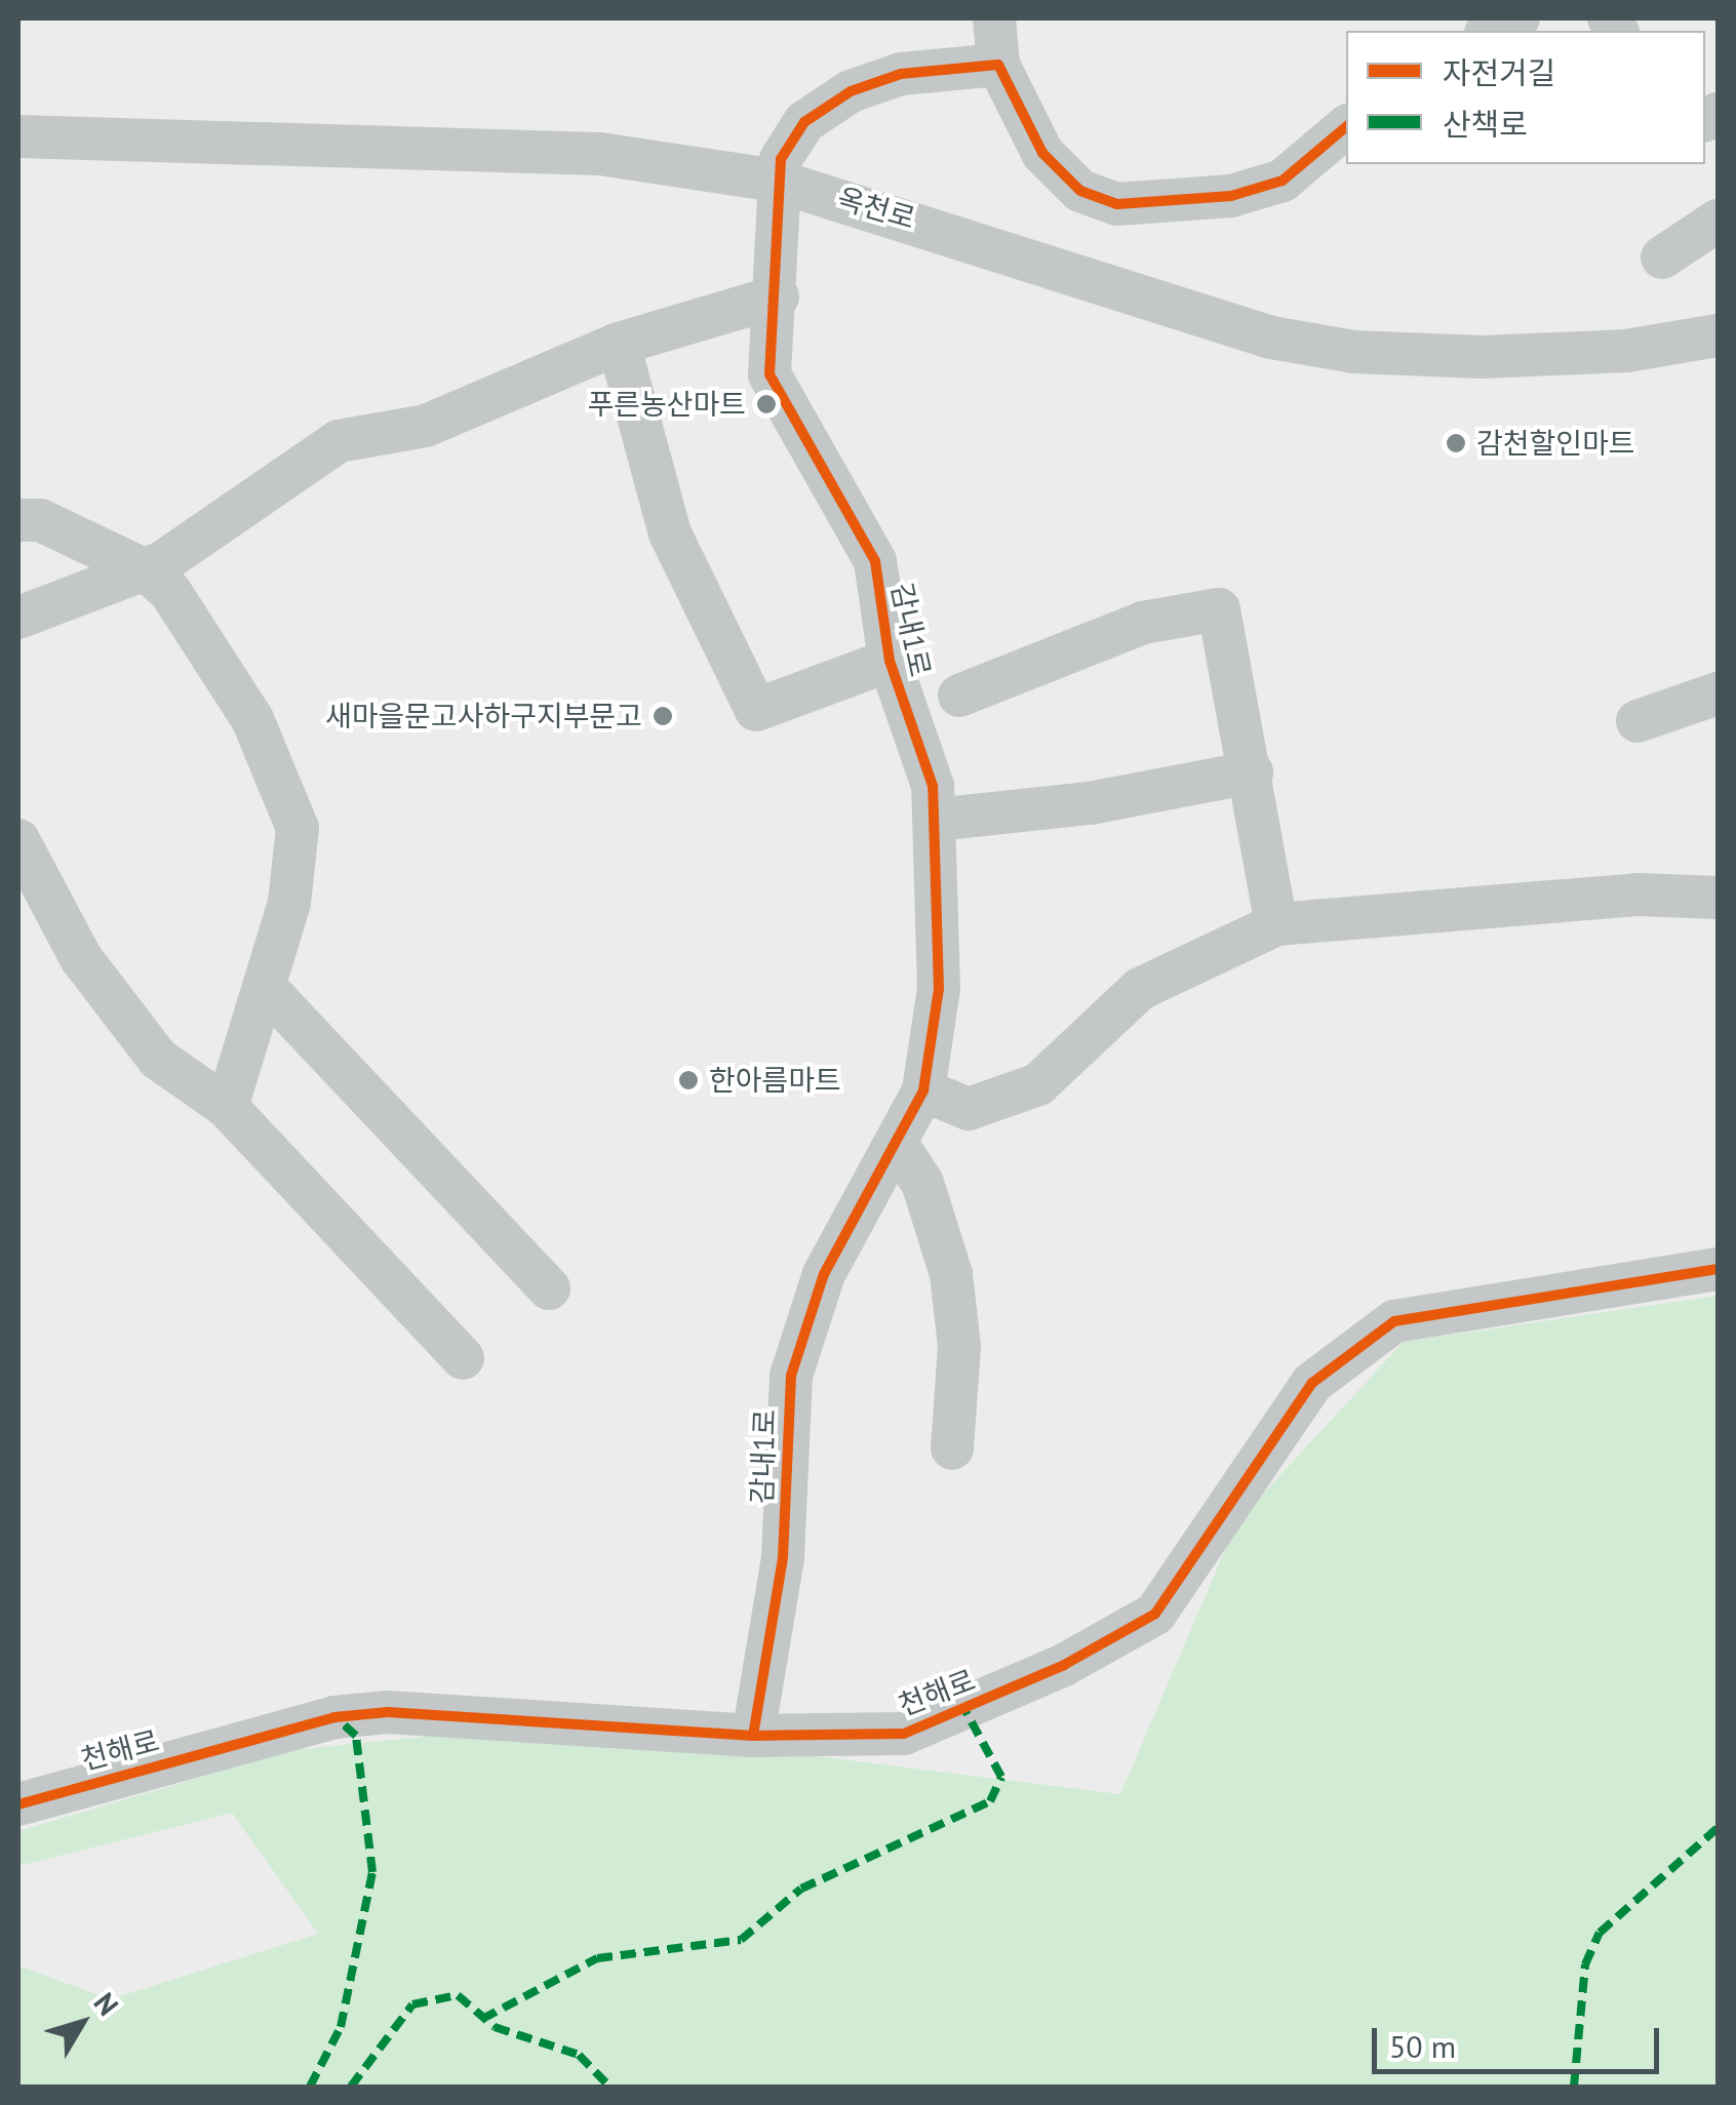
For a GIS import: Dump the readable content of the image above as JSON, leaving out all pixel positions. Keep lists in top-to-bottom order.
{
  "streets": {
    "street": ["옥천로", "감내1로", "천해로"]
  },
  "crossings": [
    ["옥천로", "감내1로"],
    ["감내1로", "천해로"]
  ],
  "places": [
    "푸른농산마트",
    "감천할인마트",
    "새마을문고사하구지부문고",
    "한아름마트"
  ],
  "legend": ["자전거길", "산책로"],
  "scale_bar": "50 m",
  "north": "top right"
}
